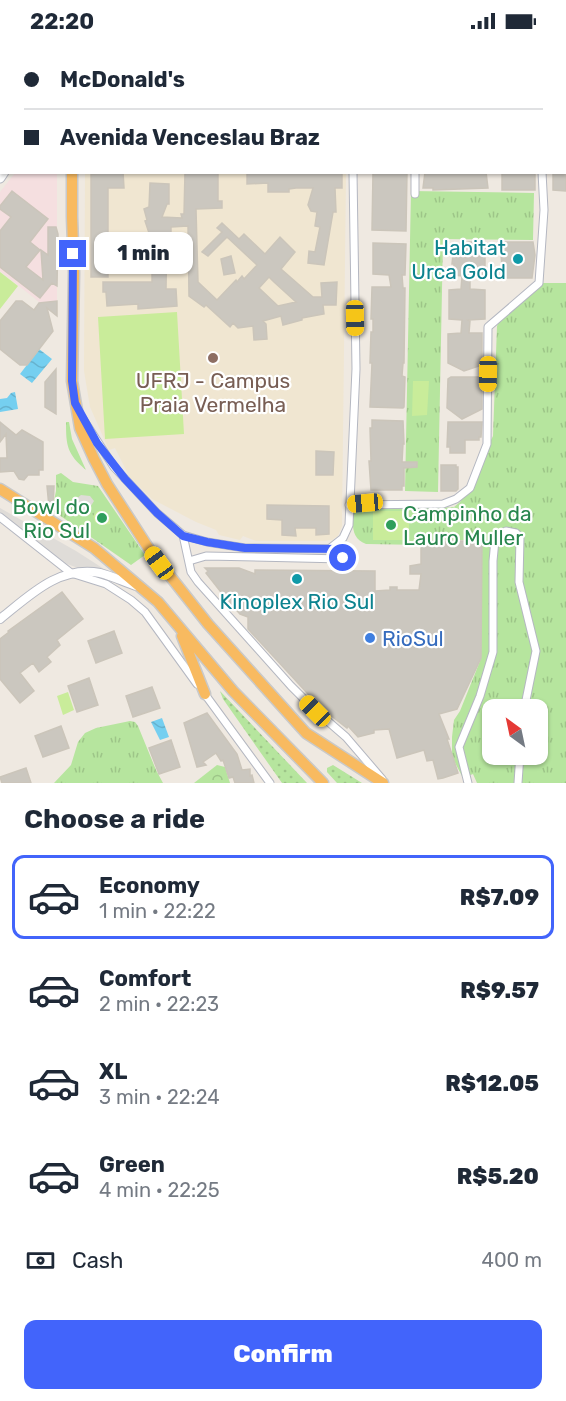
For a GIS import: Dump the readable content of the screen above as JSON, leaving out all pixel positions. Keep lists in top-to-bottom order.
{
  "places": [
    "Habitat Urca Gold",
    "UFRJ - Campus Praia Vermelha",
    "Bowl do Rio Sul",
    "Campinho da Lauro Muller",
    "Kinoplex Rio Sul",
    "RioSul"
  ],
  "north": "top left",
  "page": {
    "status": "22:20",
    "banner": ["McDonald's", "Avenida Venceslau Braz"],
    "bubble": "1 min",
    "heading": "Choose a ride",
    "list": [
      {
        "name": "Economy",
        "note": "1 min · 22:22",
        "value": "R$7.09"
      },
      {
        "name": "Comfort",
        "note": "2 min · 22:23",
        "value": "R$9.57"
      },
      {
        "name": "XL",
        "note": "3 min · 22:24",
        "value": "R$12.05"
      },
      {
        "name": "Green",
        "note": "4 min · 22:25",
        "value": "R$5.20"
      }
    ],
    "pay": ["Cash", "400 m"],
    "buttons": "Confirm"
  }
}
